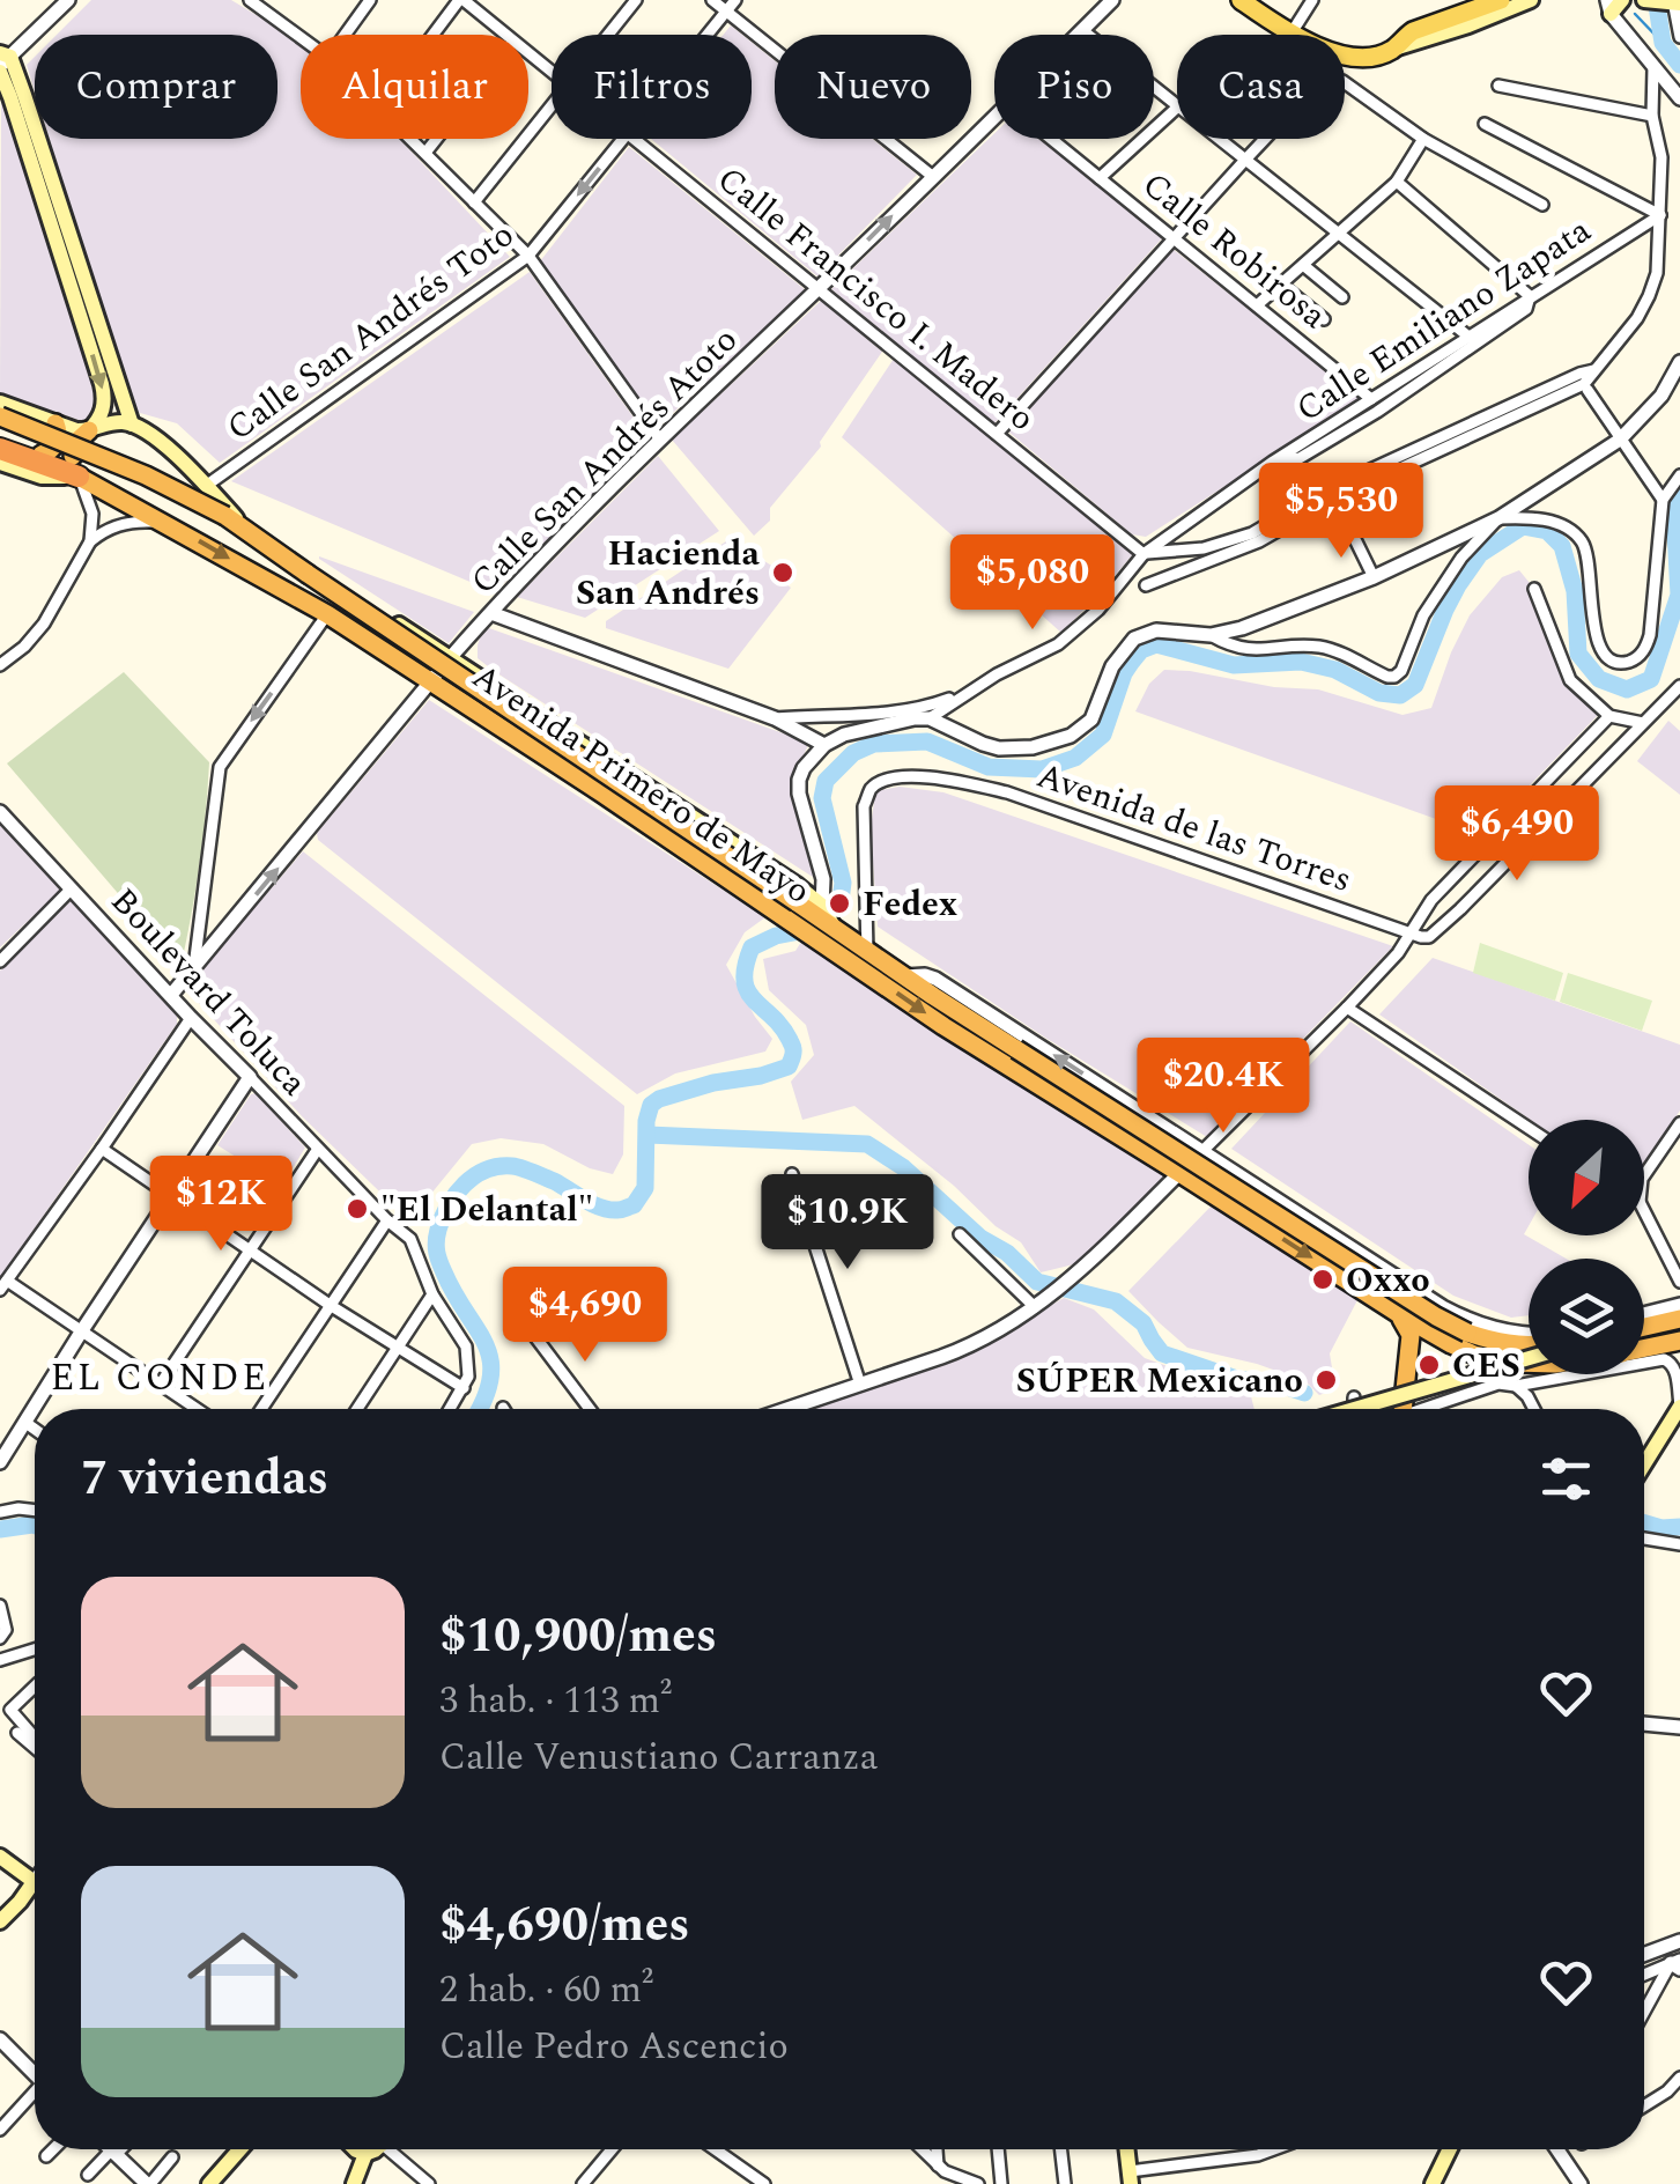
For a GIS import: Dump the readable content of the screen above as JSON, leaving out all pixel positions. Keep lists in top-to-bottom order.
{
  "streets": {
    "highway": ["Avenida Primero de Mayo"],
    "street": [
      "Calle Robirosa",
      "Calle Francisco I. Madero",
      "Calle Emiliano Zapata",
      "Calle San Andrés Toto",
      "Calle San Andrés Atoto",
      "Avenida de las Torres",
      "Boulevard Toluca"
    ]
  },
  "crossings": [
    ["Calle Robirosa", "Calle Emiliano Zapata"],
    ["Calle Francisco I. Madero", "Calle Emiliano Zapata"],
    ["Calle Francisco I. Madero", "Calle San Andrés Atoto"],
    ["Calle San Andrés Toto", "Avenida Primero de Mayo"],
    ["Calle San Andrés Atoto", "Avenida Primero de Mayo"],
    ["Calle San Andrés Atoto", "Boulevard Toluca"],
    ["Avenida Primero de Mayo", "Avenida de las Torres"]
  ],
  "districts": ["EL CONDE"],
  "places": [
    "Hacienda San Andrés",
    "Fedex",
    "\"El Delantal\"",
    "Oxxo",
    "CES",
    "SÚPER Mexicano"
  ],
  "north": "bottom left",
  "page": {
    "chip": [
      "Comprar",
      "Alquilar",
      "Filtros",
      "Nuevo",
      "Piso",
      "Casa"
    ],
    "price": [
      "$5,530",
      "$5,080",
      "$6,490",
      "$20.4K",
      "$12K",
      "$10.9K",
      "$4,690"
    ],
    "heading": "7 viviendas",
    "list": [
      {
        "name": "$10,900/mes",
        "note": "3 hab. · 113 m² · Calle Venustiano Carranza"
      },
      {
        "name": "$4,690/mes",
        "note": "2 hab. · 60 m² · Calle Pedro Ascencio"
      }
    ]
  }
}
